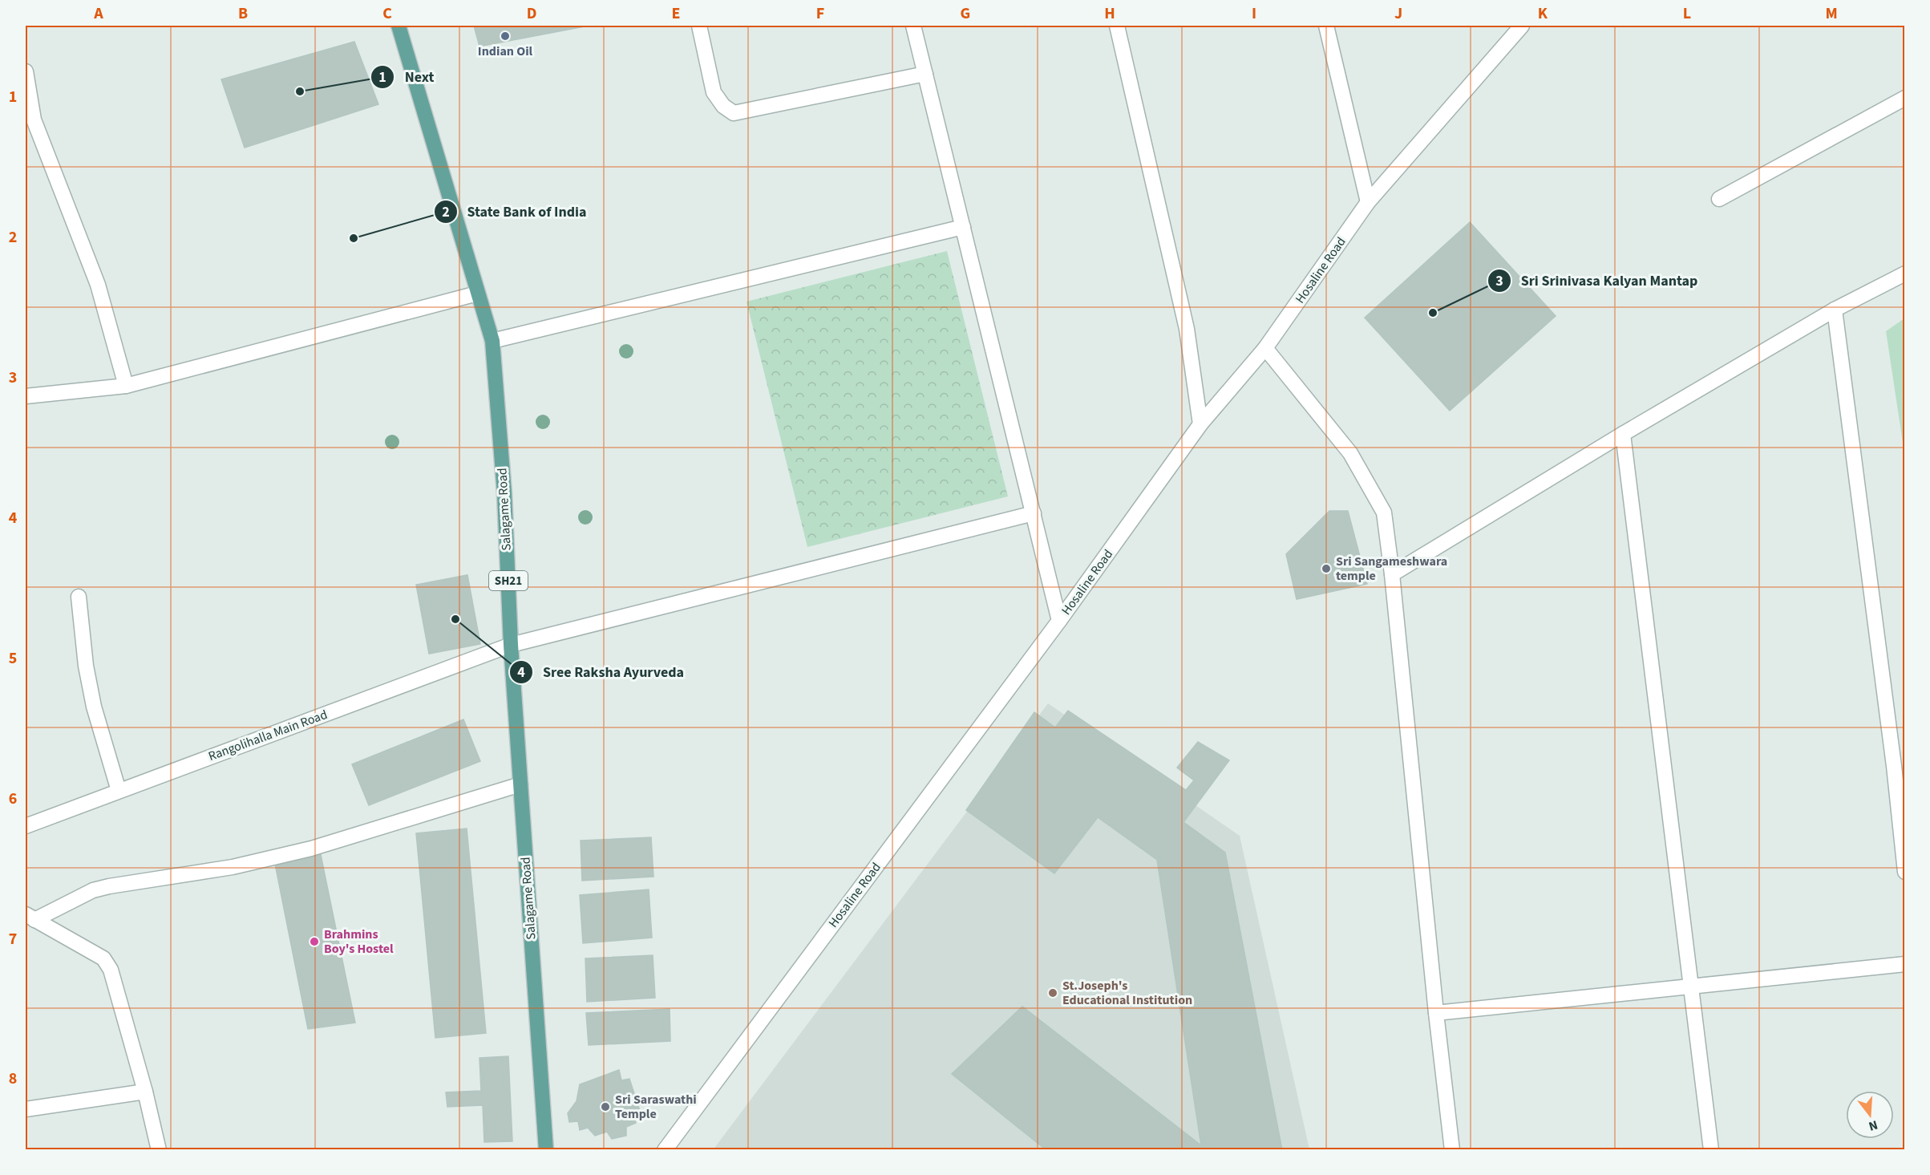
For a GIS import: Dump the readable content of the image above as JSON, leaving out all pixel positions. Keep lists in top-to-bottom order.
{
  "streets": {
    "main road": ["Salagame Road", "SH21"],
    "street": ["Hosaline Road", "Rangolihalla Main Road"]
  },
  "crossings": [
    ["Salagame Road", "Rangolihalla Main Road"]
  ],
  "places": [
    "Indian Oil",
    "Next",
    "State Bank of India",
    "Sri Srinivasa Kalyan Mantap",
    "Sri Sangameshwara temple",
    "Sree Raksha Ayurveda",
    "Brahmins Boy's Hostel",
    "St.Joseph's Educational Institution",
    "Sri Saraswathi Temple"
  ],
  "north": "bottom",
  "grid": {
    "columns": [
      "A",
      "B",
      "C",
      "D",
      "E",
      "F",
      "G",
      "H",
      "I",
      "J",
      "K",
      "L",
      "M"
    ],
    "rows": [
      "1",
      "2",
      "3",
      "4",
      "5",
      "6",
      "7",
      "8"
    ]
  }
}
